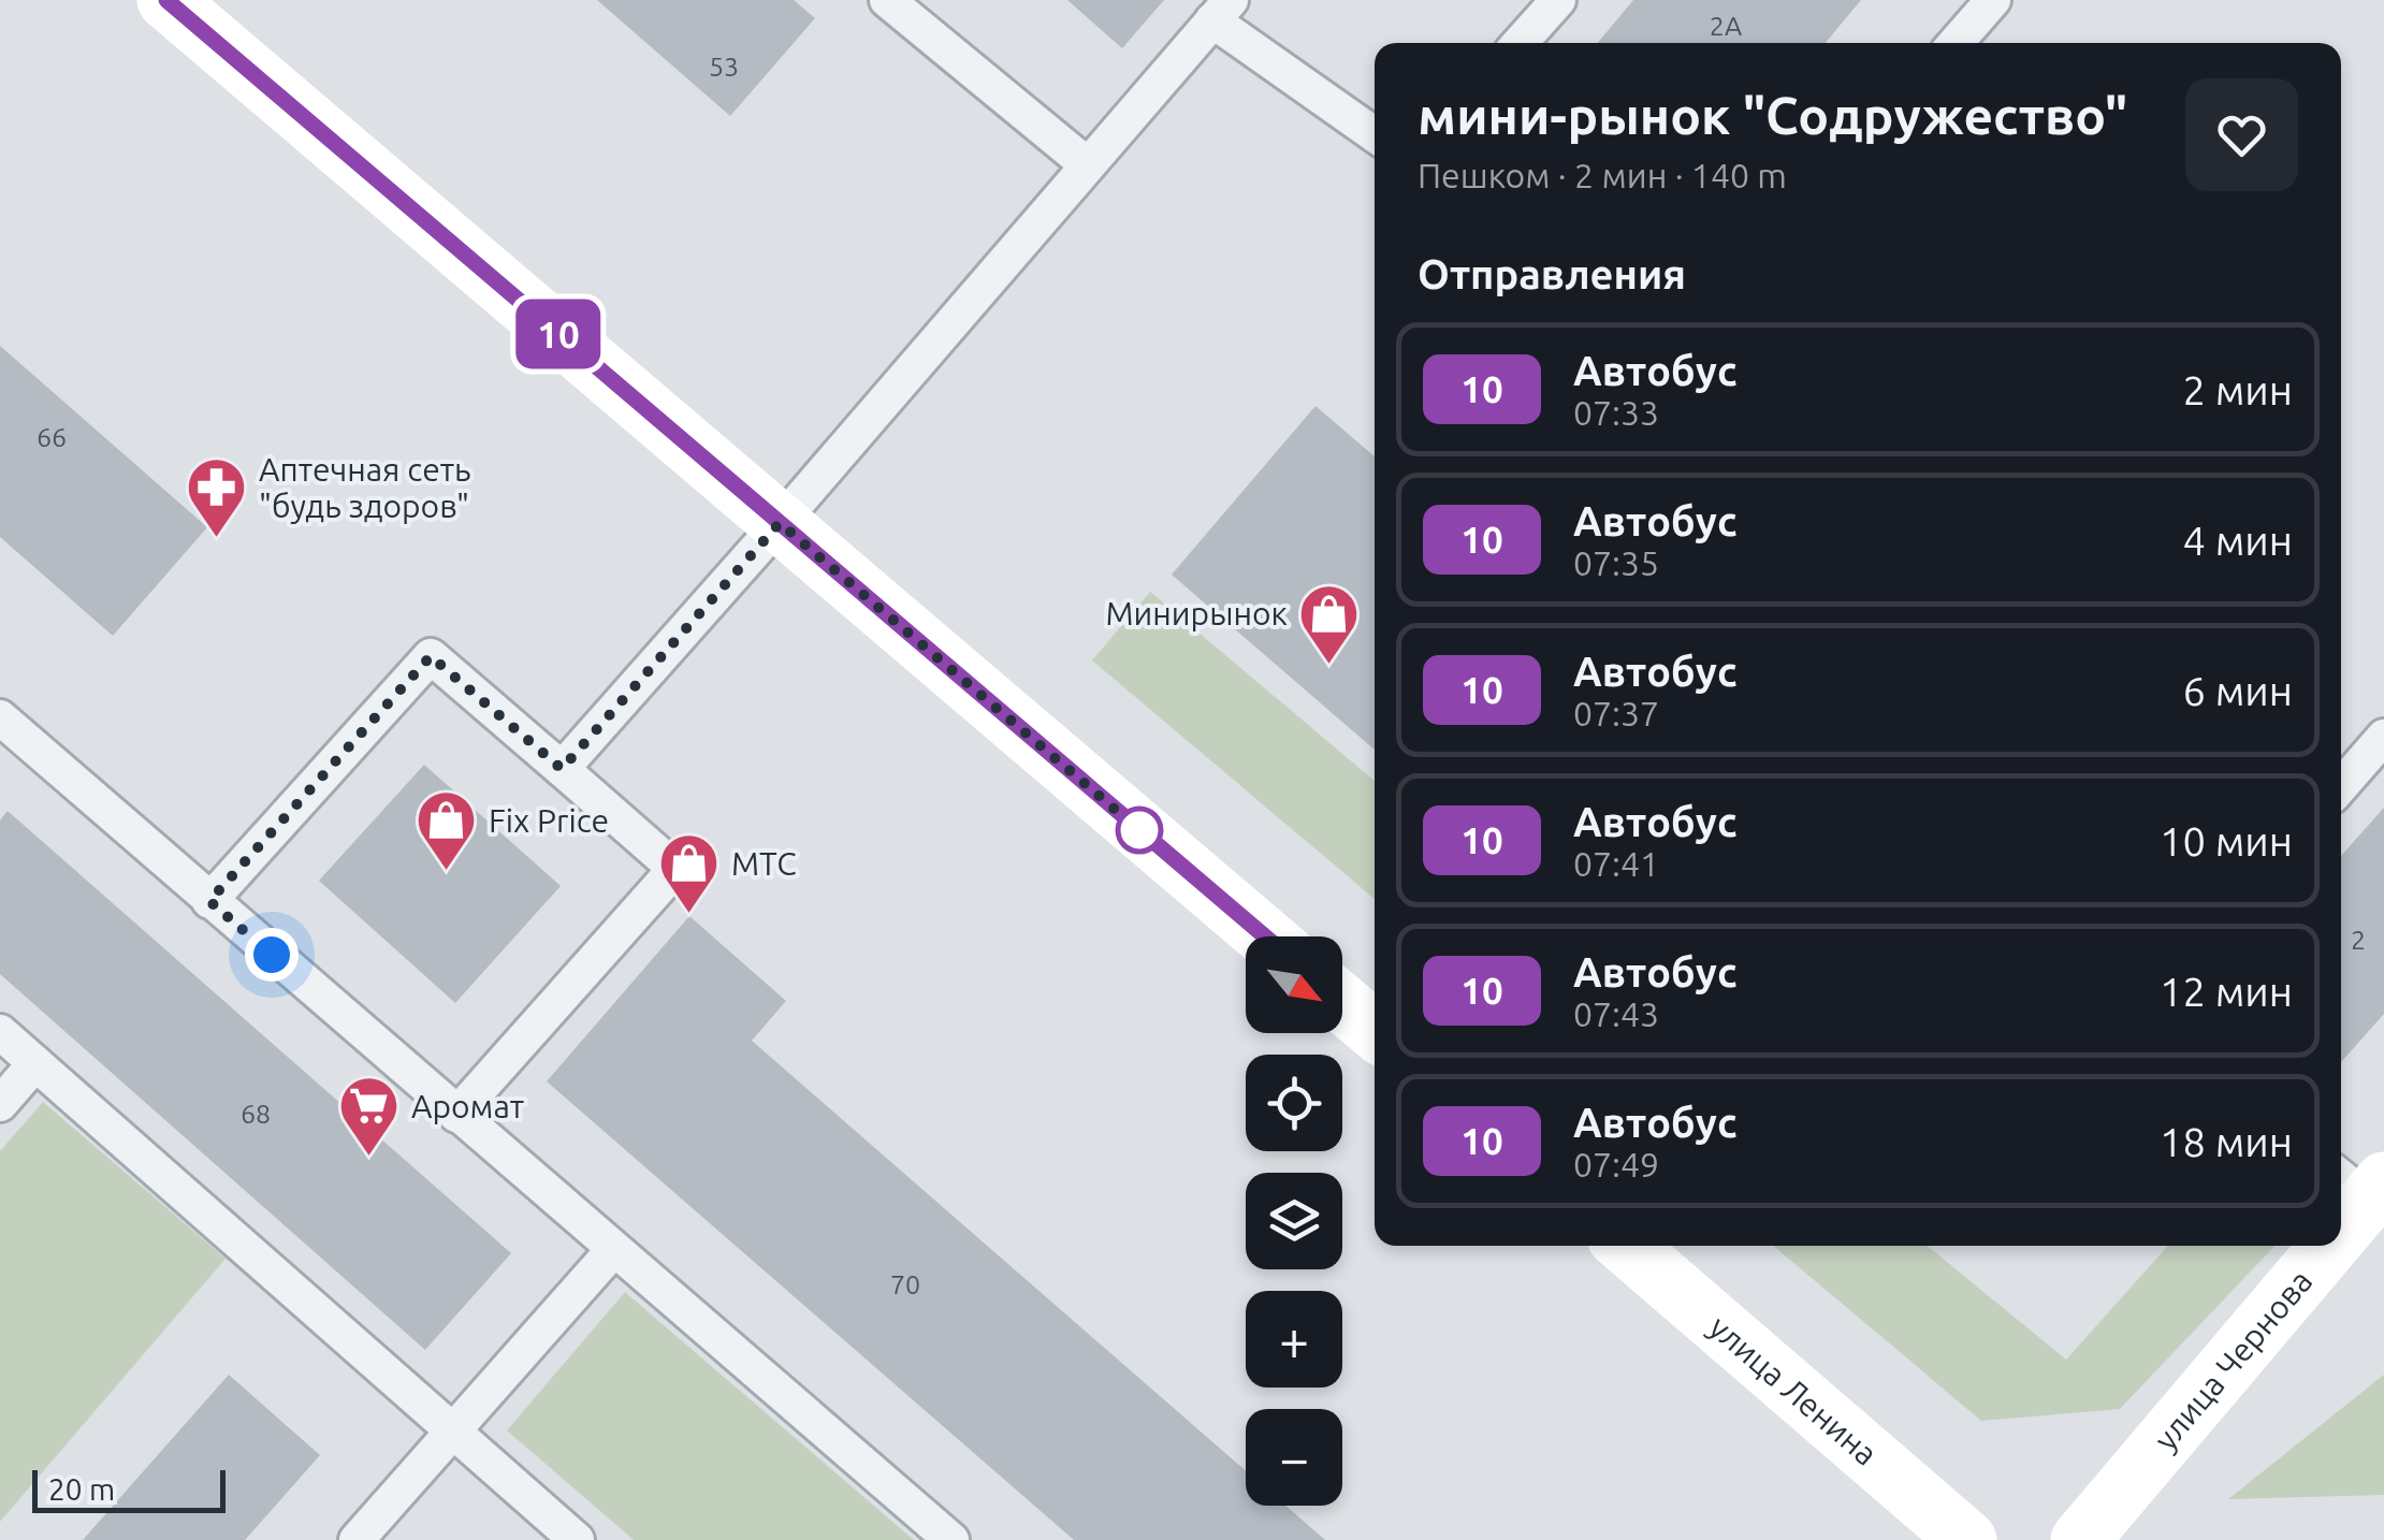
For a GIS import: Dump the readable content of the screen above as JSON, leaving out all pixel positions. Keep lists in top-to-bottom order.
{
  "streets": {
    "main road": ["улица Чернова", "улица Ленина"]
  },
  "places": {
    "pharmacy": ["Аптечная сеть \"будь здоров\""],
    "shop": ["Минирынок", "Fix Price", "МТС"],
    "supermarket": ["Аромат"]
  },
  "lines": ["bus line 10"],
  "house_numbers": [
    "2А",
    "53",
    "66",
    "2",
    "68",
    "70"
  ],
  "scale_bar": "20 m",
  "north": "bottom right",
  "page": {
    "on_map": "10",
    "heading": [
      ["мини-рынок \"Содружество\"", "Пешком · 2 мин · 140 m"],
      "Отправления"
    ],
    "list": [
      {
        "mark": "10",
        "name": "Автобус",
        "note": "07:33",
        "value": "2 мин"
      },
      {
        "mark": "10",
        "name": "Автобус",
        "note": "07:35",
        "value": "4 мин"
      },
      {
        "mark": "10",
        "name": "Автобус",
        "note": "07:37",
        "value": "6 мин"
      },
      {
        "mark": "10",
        "name": "Автобус",
        "note": "07:41",
        "value": "10 мин"
      },
      {
        "mark": "10",
        "name": "Автобус",
        "note": "07:43",
        "value": "12 мин"
      },
      {
        "mark": "10",
        "name": "Автобус",
        "note": "07:49",
        "value": "18 мин"
      }
    ],
    "map_buttons": ["+", "−"],
    "scale": "20 m"
  }
}
